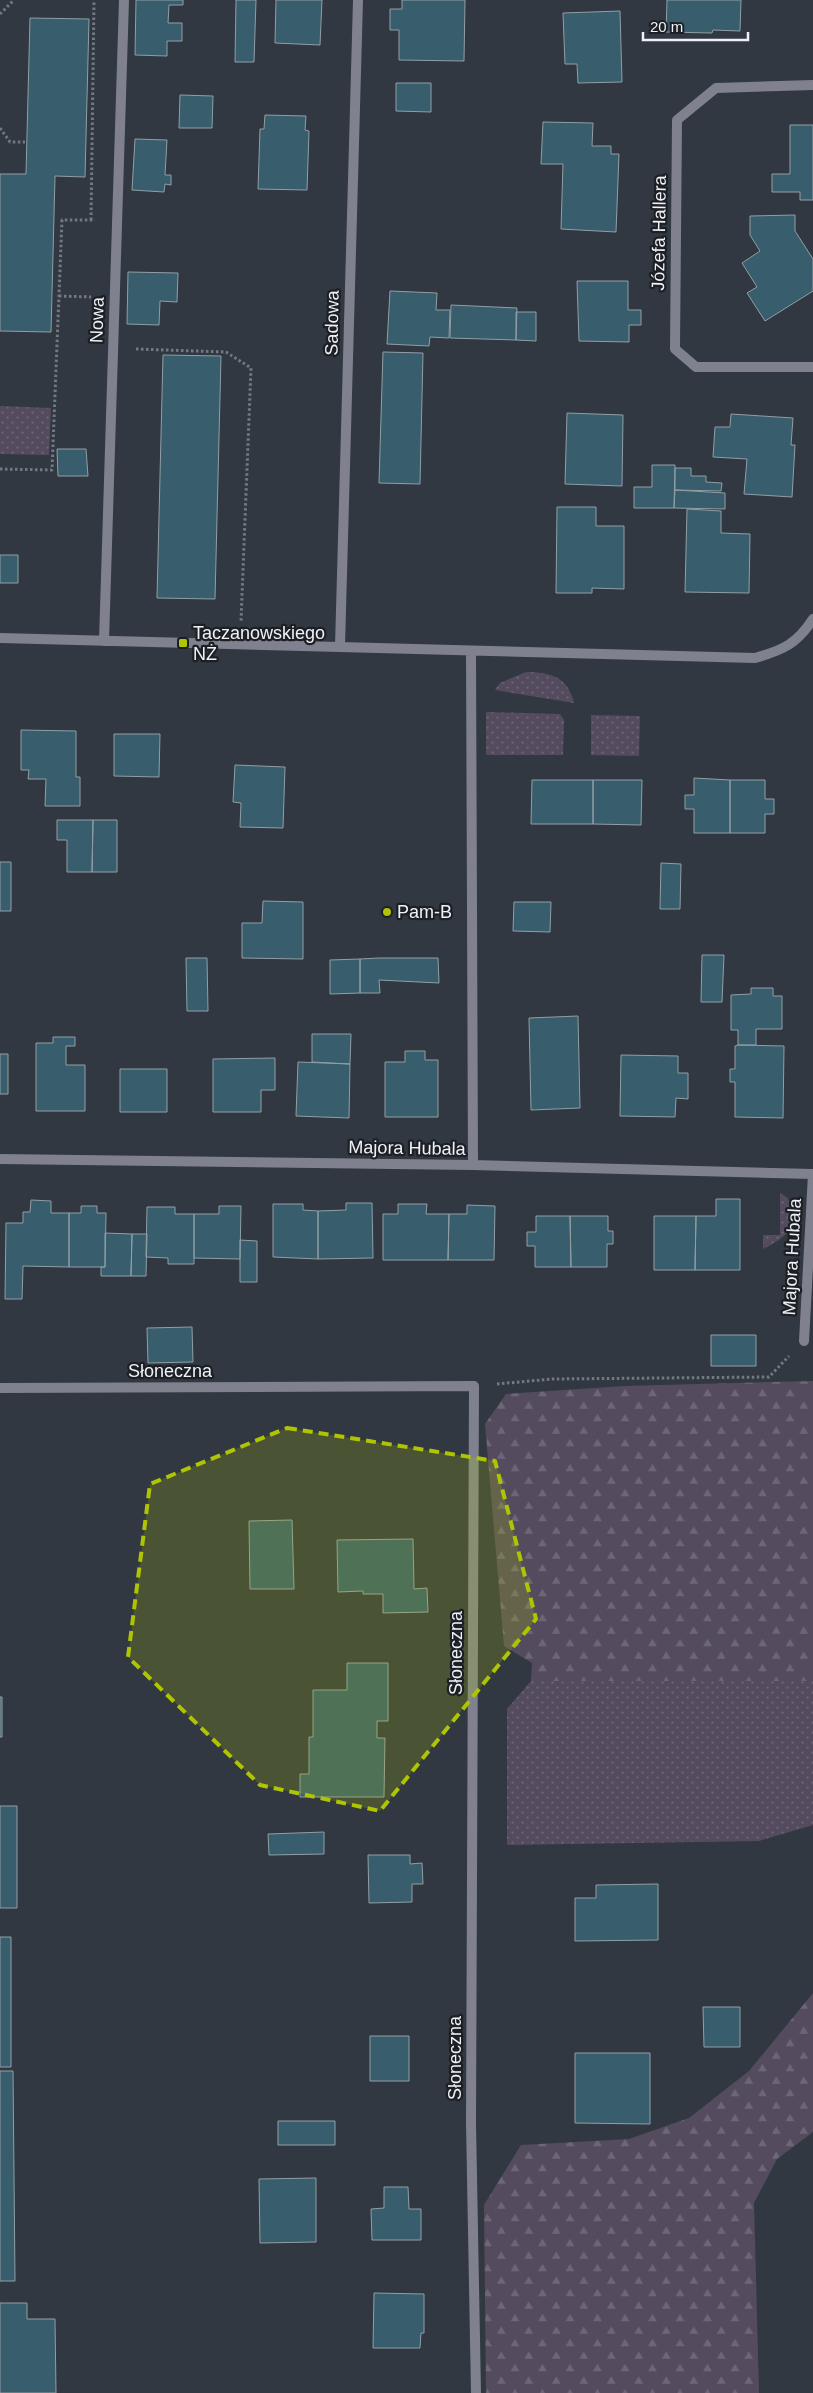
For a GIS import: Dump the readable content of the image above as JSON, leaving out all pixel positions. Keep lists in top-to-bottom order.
{
  "streets": {
    "street": [
      "Józefa Hallera",
      "Nowa",
      "Sadowa",
      "Majora Hubala",
      "Słoneczna"
    ]
  },
  "places": {
    "transit": ["Taczanowskiego NŻ"],
    "other": ["Pam-B"]
  },
  "scale_bar": "20 m"
}
